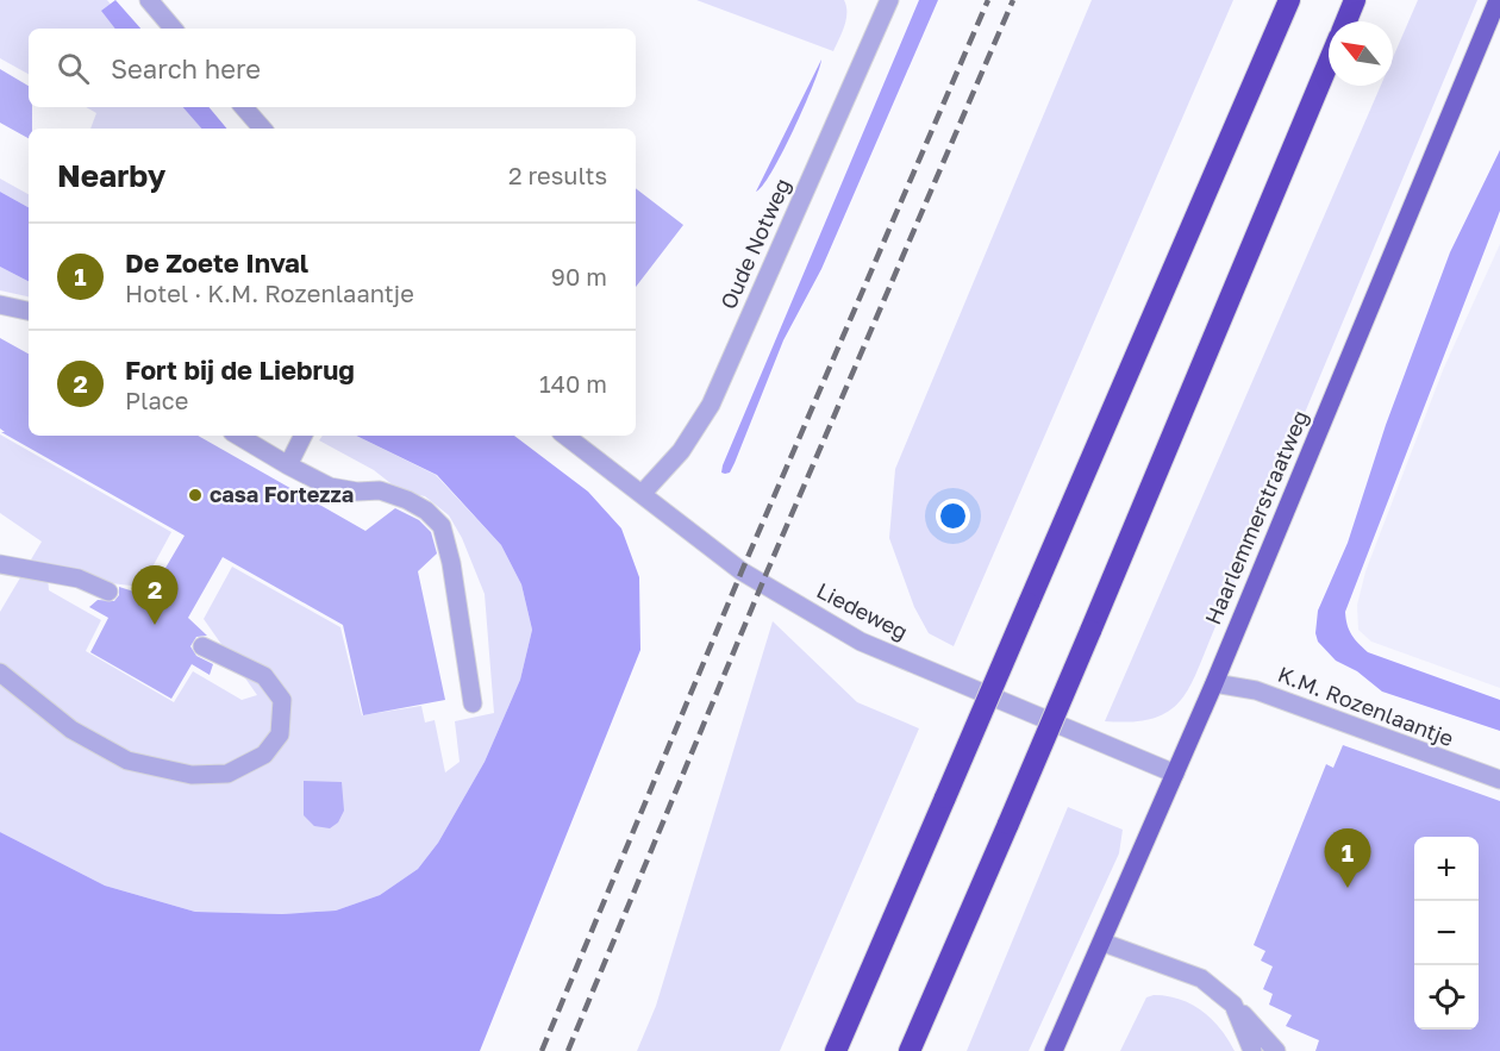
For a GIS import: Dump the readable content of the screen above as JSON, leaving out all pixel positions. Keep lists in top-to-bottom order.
{
  "streets": {
    "main road": ["Haarlemmerstraatweg"],
    "street": ["Oude Notweg", "Liedeweg", "K.M. Rozenlaantje"]
  },
  "crossings": [
    ["Oude Notweg", "Liedeweg"],
    ["Haarlemmerstraatweg", "Liedeweg"],
    ["Haarlemmerstraatweg", "K.M. Rozenlaantje"]
  ],
  "places": ["casa Fortezza"],
  "north": "top left",
  "page": {
    "search": "Search here",
    "heading": ["Nearby", "2 results"],
    "list": [
      {
        "mark": "1",
        "name": "De Zoete Inval",
        "note": "Hotel · K.M. Rozenlaantje",
        "value": "90 m"
      },
      {
        "mark": "2",
        "name": "Fort bij de Liebrug",
        "note": "Place",
        "value": "140 m"
      }
    ],
    "pins": ["2", "1"],
    "map_buttons": ["+", "−"]
  }
}
